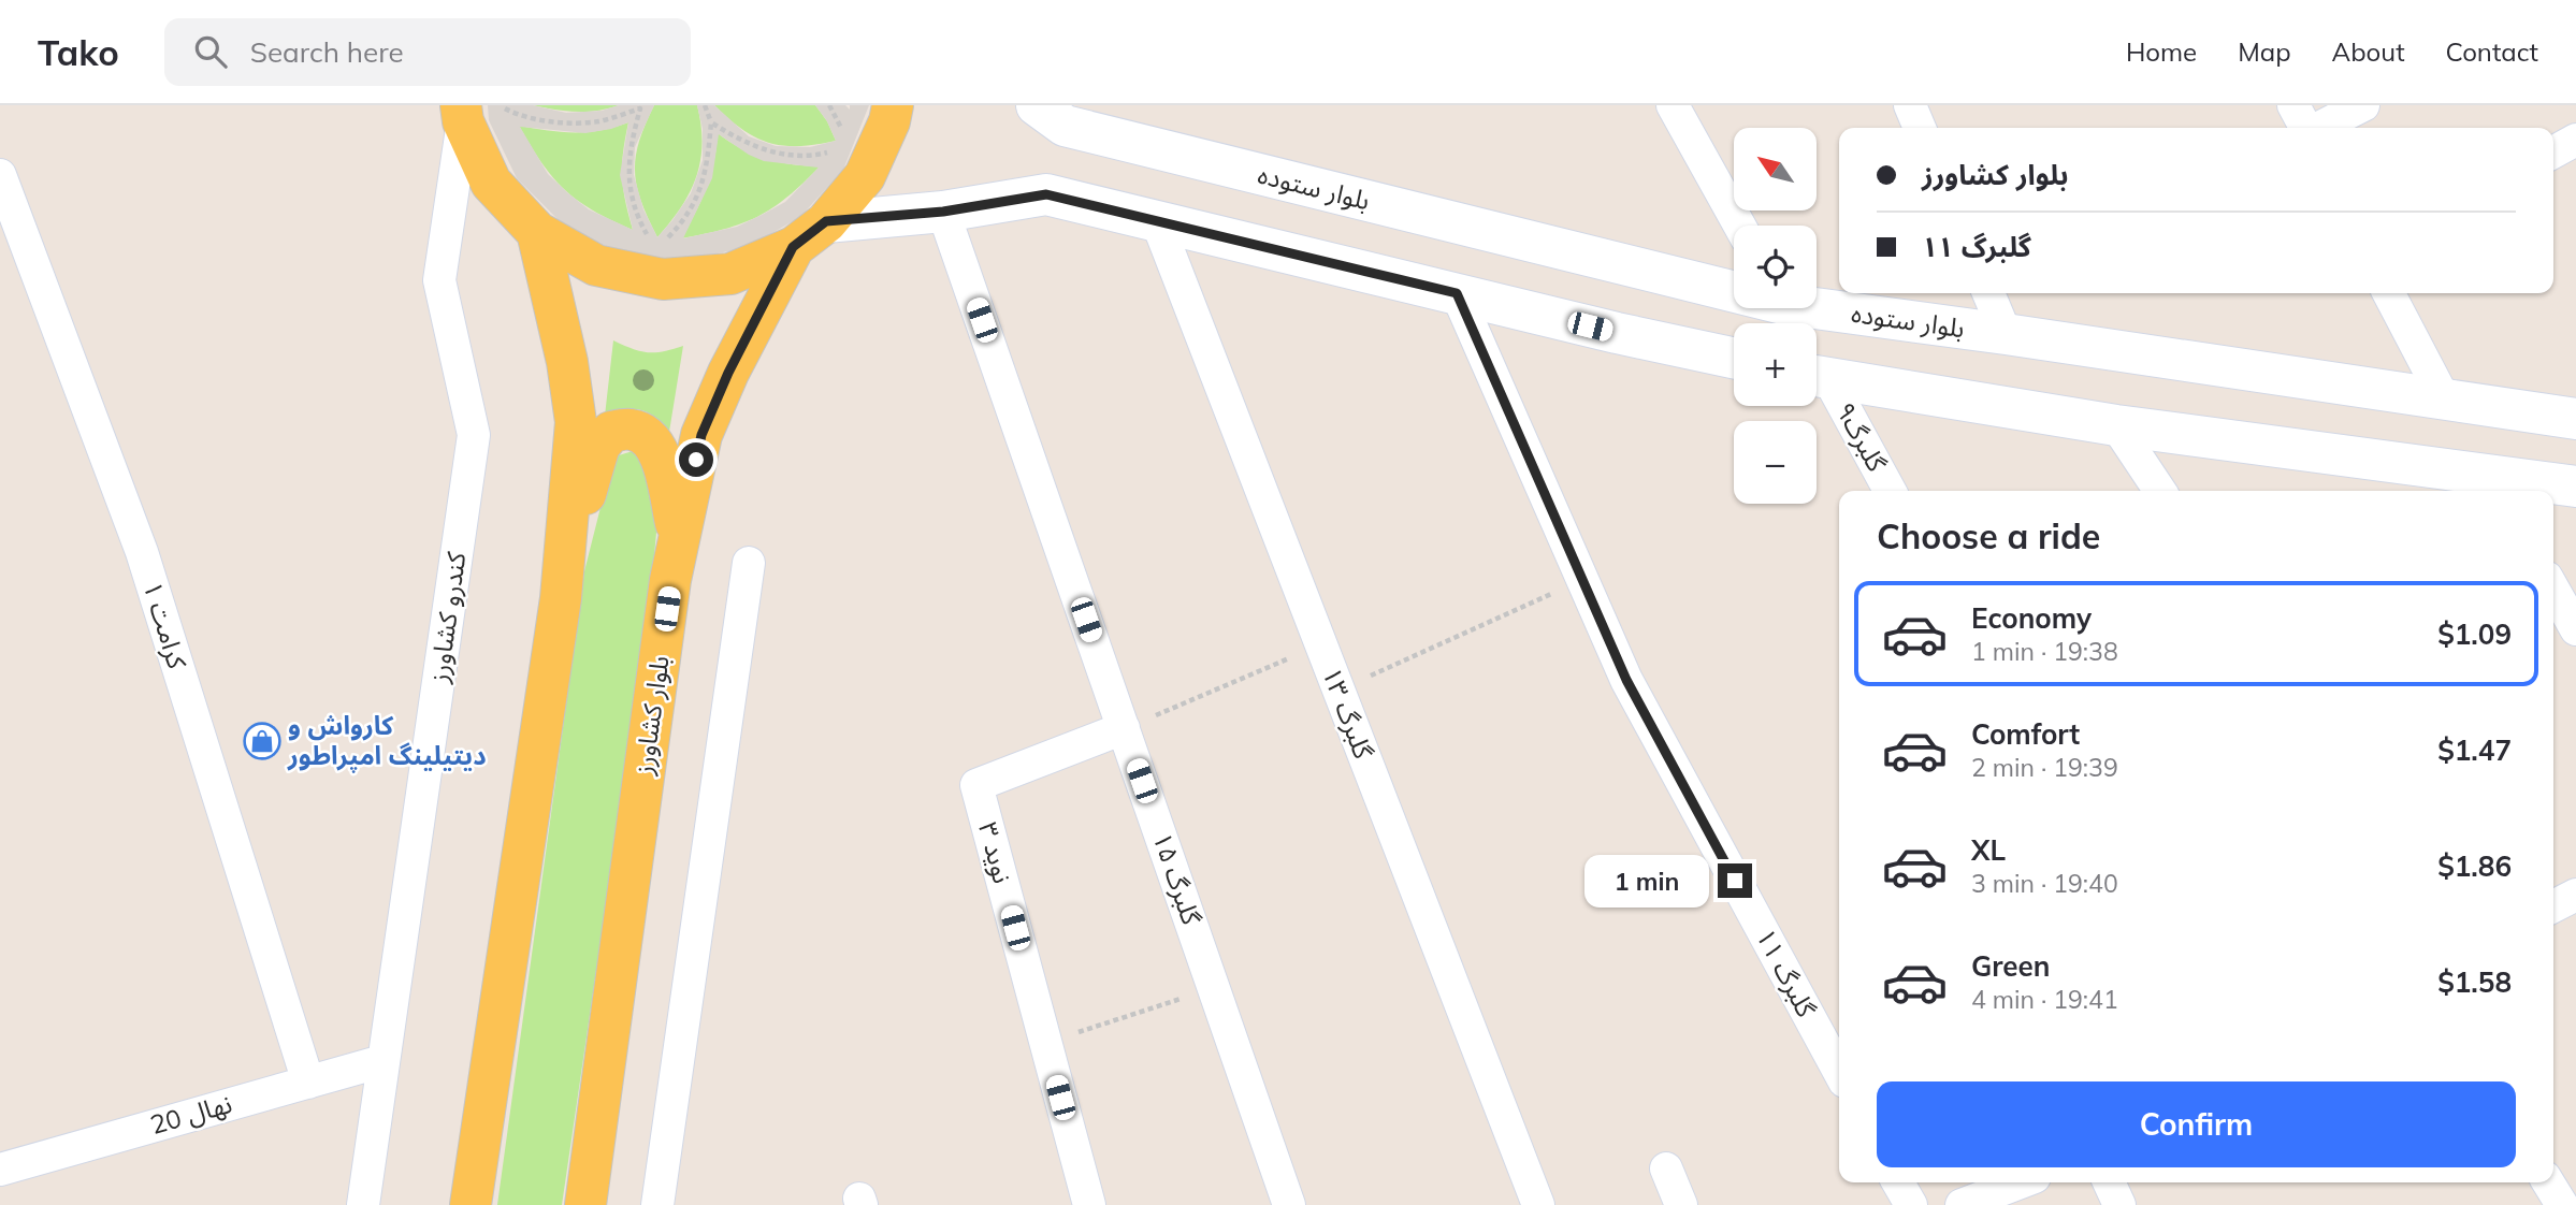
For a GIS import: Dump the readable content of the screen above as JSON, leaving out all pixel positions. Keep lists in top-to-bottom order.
{
  "streets": {
    "main road": ["بلوار ستوده", "بلوار کشاورز"],
    "street": [
      "گلبرگ۹",
      "کندرو کشاورز",
      "کرامت ۱",
      "گلبرگ ۱۳",
      "نوید ۳",
      "گلبرگ ۱۵",
      "گلبرگ ۱۱",
      "نهال 20"
    ]
  },
  "crossings": [
    ["کندرو کشاورز", "نهال 20"],
    ["کرامت ۱", "نهال 20"],
    ["نوید ۳", "گلبرگ ۱۵"]
  ],
  "places": {
    "shop": ["کارواش و دیتیلینگ امپراطور"]
  },
  "north": "top left",
  "page": {
    "header": "Tako",
    "search": "Search here",
    "nav": [
      "Home",
      "Map",
      "About",
      "Contact"
    ],
    "map_buttons": ["+", "−"],
    "banner": ["بلوار کشاورز", "گلبرگ ۱۱"],
    "heading": "Choose a ride",
    "list": [
      {
        "name": "Economy",
        "note": "1 min · 19:38",
        "value": "$1.09"
      },
      {
        "name": "Comfort",
        "note": "2 min · 19:39",
        "value": "$1.47"
      },
      {
        "name": "XL",
        "note": "3 min · 19:40",
        "value": "$1.86"
      },
      {
        "name": "Green",
        "note": "4 min · 19:41",
        "value": "$1.58"
      }
    ],
    "bubble": "1 min",
    "buttons": "Confirm"
  }
}
